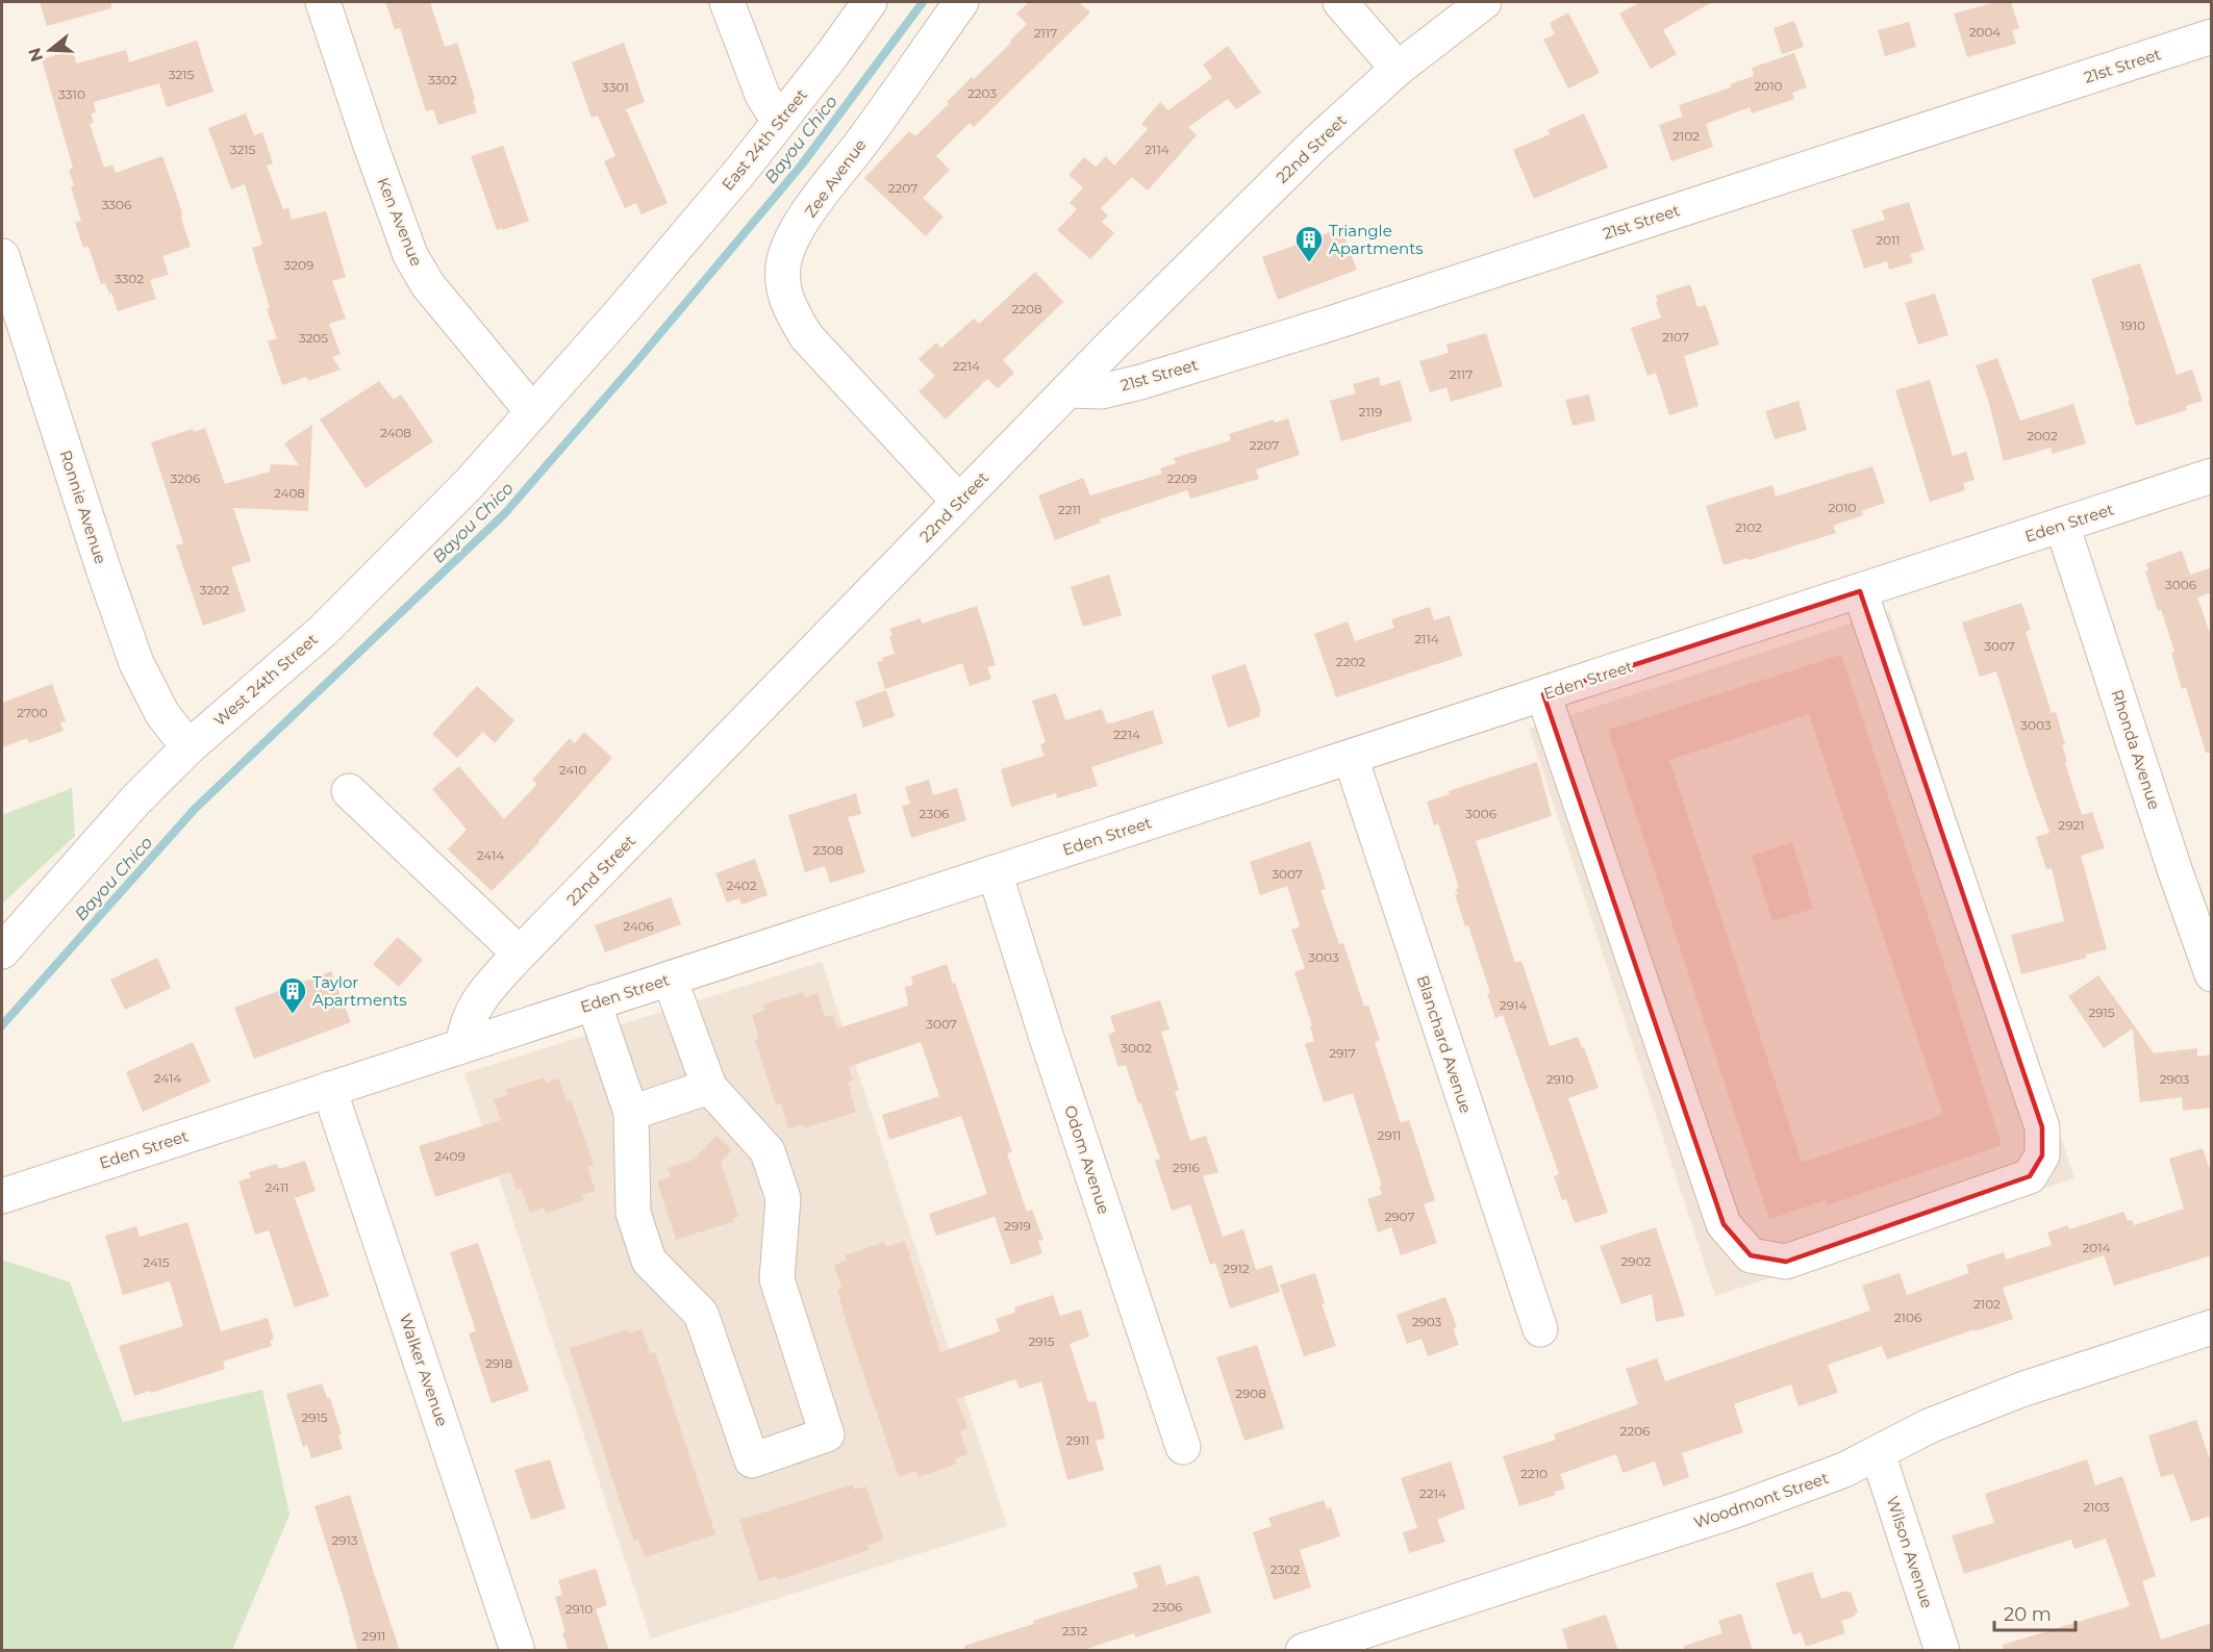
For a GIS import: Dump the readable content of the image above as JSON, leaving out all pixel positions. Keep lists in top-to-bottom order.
{
  "streets": {
    "street": [
      "21st Street",
      "East 24th Street",
      "22nd Street",
      "Zee Avenue",
      "Ken Avenue",
      "Ronnie Avenue",
      "Eden Street",
      "West 24th Street",
      "Rhonda Avenue",
      "Blanchard Avenue",
      "Odom Avenue",
      "Walker Avenue",
      "Woodmont Street",
      "Wilson Avenue"
    ]
  },
  "crossings": [
    ["21st Street", "22nd Street"],
    ["East 24th Street", "Ken Avenue"],
    ["East 24th Street", "West 24th Street"],
    ["22nd Street", "Zee Avenue"],
    ["22nd Street", "Eden Street"],
    ["Ken Avenue", "West 24th Street"],
    ["Ronnie Avenue", "West 24th Street"],
    ["Eden Street", "Rhonda Avenue"],
    ["Eden Street", "Blanchard Avenue"],
    ["Eden Street", "Odom Avenue"],
    ["Eden Street", "Walker Avenue"],
    ["Woodmont Street", "Wilson Avenue"]
  ],
  "water": ["Bayou Chico"],
  "places": {
    "building": ["Triangle Apartments", "Taylor Apartments"]
  },
  "house_numbers": [
    "2004",
    "2117",
    "3215",
    "3302",
    "2010",
    "3301",
    "2203",
    "3310",
    "2102",
    "3215",
    "2114",
    "2207",
    "3306",
    "2011",
    "3209",
    "3302",
    "2208",
    "1910",
    "2107",
    "3205",
    "2214",
    "2117",
    "2119",
    "2408",
    "2002",
    "2207",
    "3206",
    "2209",
    "2408",
    "2010",
    "2211",
    "2102",
    "3006",
    "3202",
    "2114",
    "3007",
    "2202",
    "2700",
    "3003",
    "2214",
    "2410",
    "2306",
    "3006",
    "2921",
    "2308",
    "2414",
    "3007",
    "2402",
    "2406",
    "3003",
    "2914",
    "2915",
    "3007",
    "3002",
    "2917",
    "2414",
    "2910",
    "2903",
    "2911",
    "2409",
    "2916",
    "2411",
    "2907",
    "2919",
    "2014",
    "2902",
    "2415",
    "2912",
    "2102",
    "2106",
    "2903",
    "2915",
    "2918",
    "2908",
    "2915",
    "2206",
    "2911",
    "2210",
    "2214",
    "2103",
    "2913",
    "2302",
    "2306",
    "2910",
    "2312",
    "2911"
  ],
  "scale_bar": "20 m",
  "north": "left"
}
